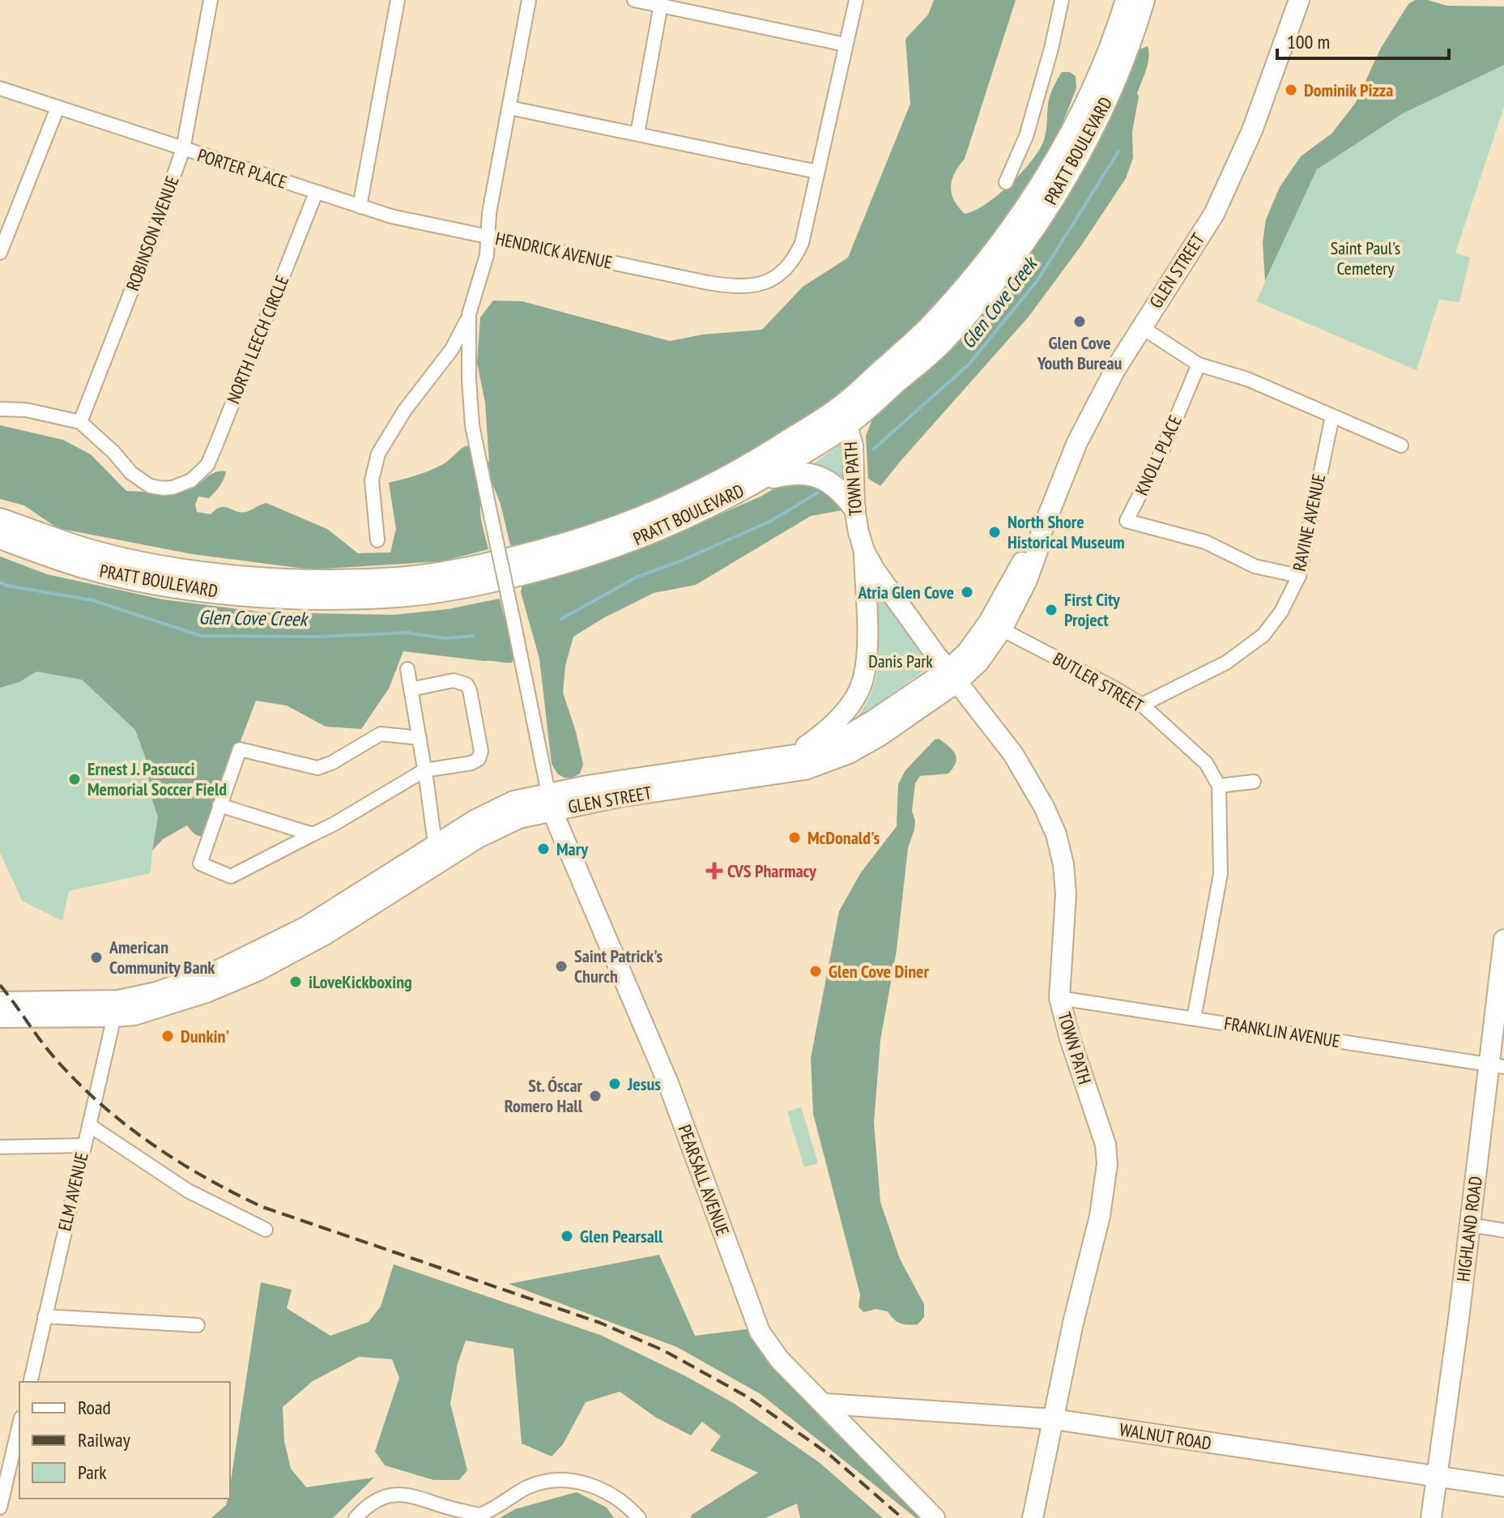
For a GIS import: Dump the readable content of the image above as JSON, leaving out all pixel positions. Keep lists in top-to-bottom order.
{
  "streets": {
    "main road": [
      "PRATT BOULEVARD",
      "GLEN STREET",
      "TOWN PATH",
      "PEARSALL AVENUE",
      "HIGHLAND ROAD",
      "WALNUT ROAD"
    ],
    "street": [
      "PORTER PLACE",
      "ROBINSON AVENUE",
      "HENDRICK AVENUE",
      "NORTH LEECH CIRCLE",
      "KNOLL PLACE",
      "RAVINE AVENUE",
      "BUTLER STREET",
      "FRANKLIN AVENUE",
      "ELM AVENUE"
    ]
  },
  "crossings": [
    ["PRATT BOULEVARD", "TOWN PATH"],
    ["PORTER PLACE", "ROBINSON AVENUE"],
    ["PORTER PLACE", "HENDRICK AVENUE"],
    ["PORTER PLACE", "NORTH LEECH CIRCLE"],
    ["ROBINSON AVENUE", "NORTH LEECH CIRCLE"],
    ["HENDRICK AVENUE", "GLEN STREET"],
    ["HENDRICK AVENUE", "PEARSALL AVENUE"],
    ["GLEN STREET", "TOWN PATH"],
    ["GLEN STREET", "BUTLER STREET"],
    ["GLEN STREET", "PEARSALL AVENUE"],
    ["GLEN STREET", "ELM AVENUE"],
    ["KNOLL PLACE", "RAVINE AVENUE"],
    ["TOWN PATH", "FRANKLIN AVENUE"],
    ["TOWN PATH", "WALNUT ROAD"],
    ["RAVINE AVENUE", "BUTLER STREET"],
    ["FRANKLIN AVENUE", "HIGHLAND ROAD"],
    ["PEARSALL AVENUE", "WALNUT ROAD"],
    ["HIGHLAND ROAD", "WALNUT ROAD"]
  ],
  "water": ["Glen Cove Creek"],
  "parks": ["Saint Paul's Cemetery", "Danis Park"],
  "places": {
    "other": [
      "Dominik Pizza",
      "Glen Cove Youth Bureau",
      "North Shore Historical Museum",
      "Atria Glen Cove",
      "First City Project",
      "Ernest J. Pascucci Memorial Soccer Field",
      "McDonald's",
      "Mary",
      "American Community Bank",
      "Saint Patrick's Church",
      "Glen Cove Diner",
      "iLoveKickboxing",
      "Dunkin'",
      "Jesus",
      "St. Óscar Romero Hall",
      "Glen Pearsall"
    ],
    "health": ["CVS Pharmacy"]
  },
  "legend": ["Road", "Railway", "Park"],
  "scale_bar": "100 m"
}
